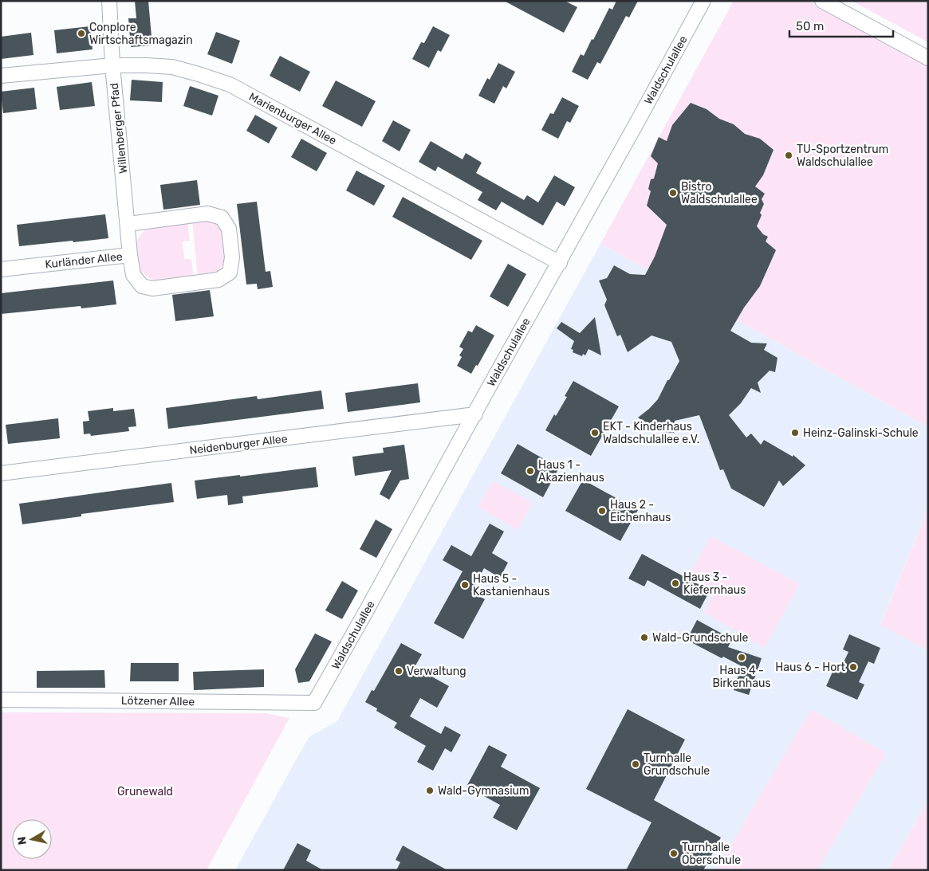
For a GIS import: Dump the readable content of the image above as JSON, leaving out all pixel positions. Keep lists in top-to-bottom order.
{
  "streets": {
    "street": [
      "Waldschulallee",
      "Marienburger Allee",
      "Willenberger Pfad",
      "Kurländer Allee",
      "Neidenburger Allee",
      "Lötzener Allee"
    ]
  },
  "crossings": [
    ["Waldschulallee", "Marienburger Allee"],
    ["Waldschulallee", "Neidenburger Allee"],
    ["Waldschulallee", "Lötzener Allee"],
    ["Marienburger Allee", "Willenberger Pfad"],
    ["Willenberger Pfad", "Kurländer Allee"]
  ],
  "parks": ["Grunewald"],
  "places": [
    "Conplore Wirtschaftsmagazin",
    "TU-Sportzentrum Waldschulallee",
    "Bistro Waldschulallee",
    "EKT - Kinderhaus Waldschulallee e.V.",
    "Heinz-Galinski-Schule",
    "Haus 1 - Akazienhaus",
    "Haus 2 - Eichenhaus",
    "Haus 3 - Kiefernhaus",
    "Haus 5 - Kastanienhaus",
    "Wald-Grundschule",
    "Haus 4 - Birkenhaus",
    "Haus 6 - Hort",
    "Verwaltung",
    "Turnhalle Grundschule",
    "Wald-Gymnasium",
    "Turnhalle Oberschule"
  ],
  "scale_bar": "50 m",
  "north": "left"
}
